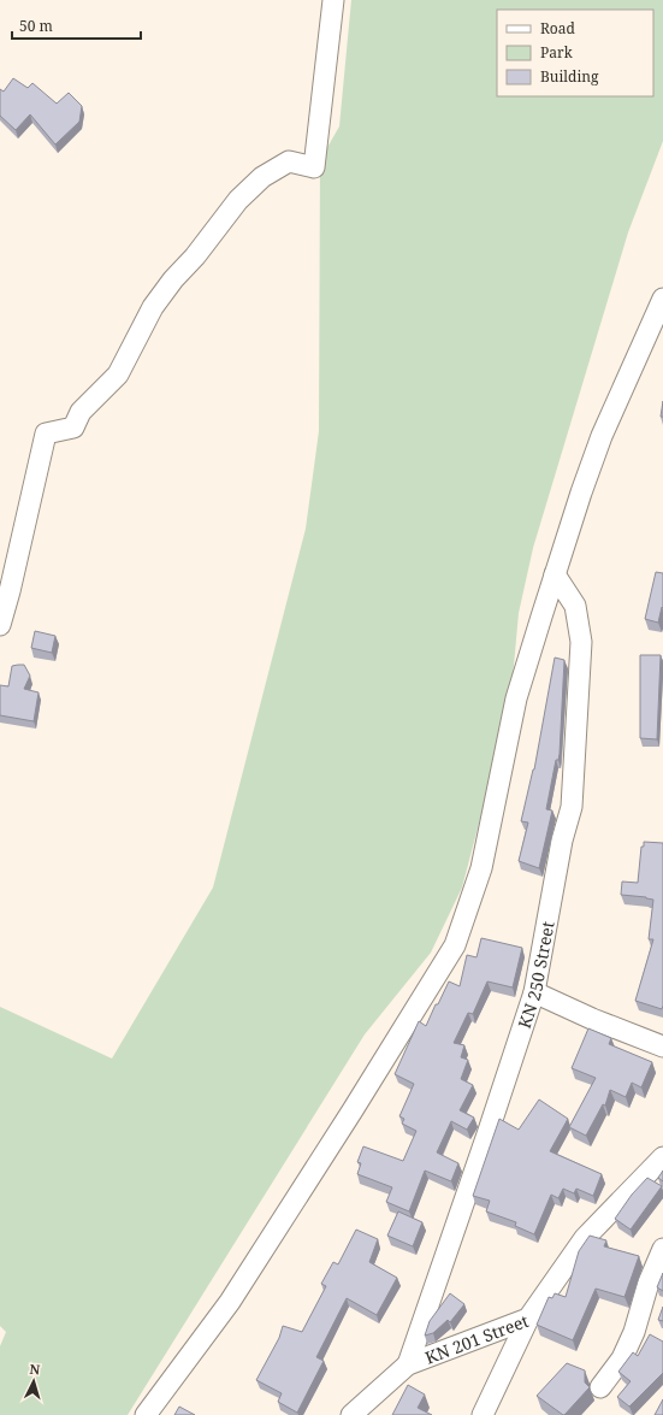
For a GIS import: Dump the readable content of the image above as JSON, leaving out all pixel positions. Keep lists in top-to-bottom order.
{
  "streets": {
    "street": ["KN 250 Street", "KN 201 Street"]
  },
  "crossings": [
    ["KN 250 Street", "KN 201 Street"]
  ],
  "legend": ["Road", "Park", "Building"],
  "scale_bar": "50 m",
  "north": "top"
}
